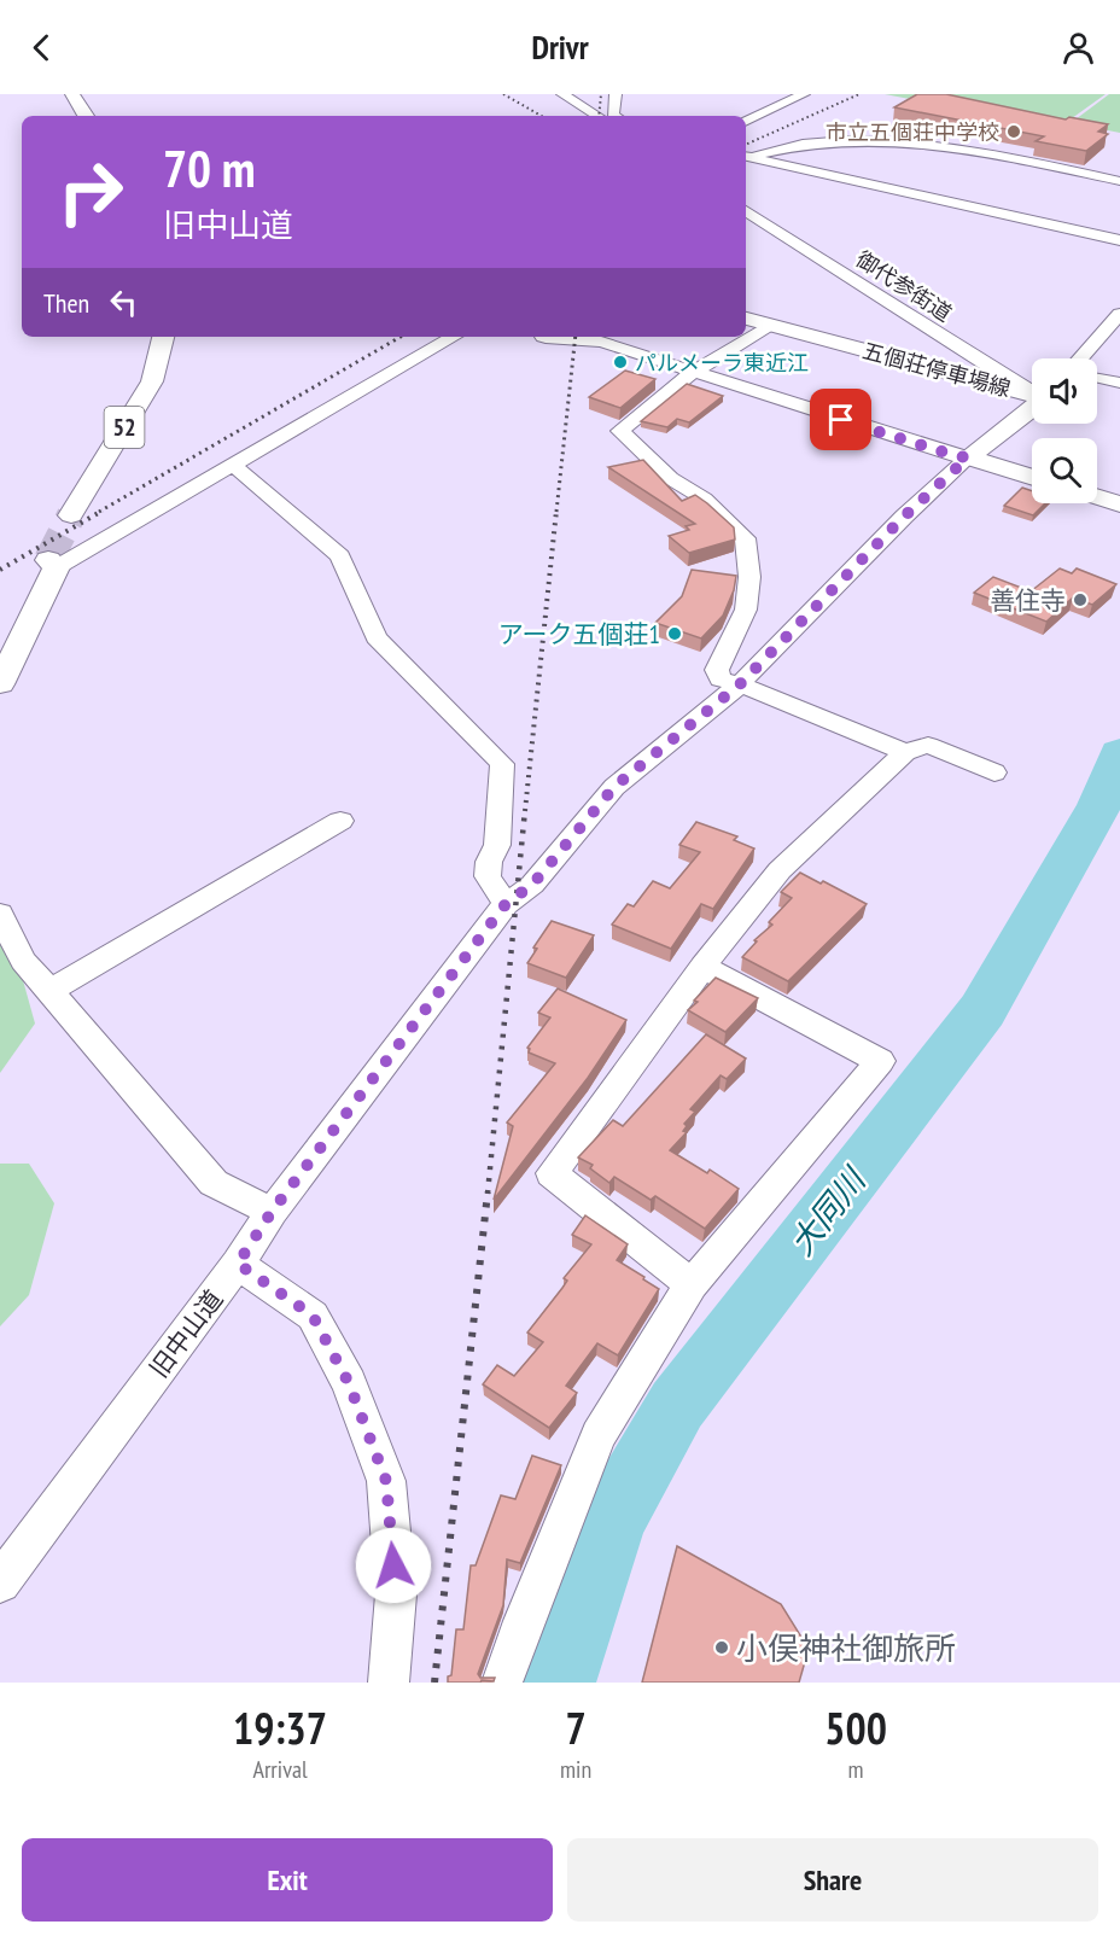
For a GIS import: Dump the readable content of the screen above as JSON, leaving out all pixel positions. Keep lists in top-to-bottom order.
{
  "streets": {
    "main road": ["五個荘停車場線", "52"],
    "street": ["御代参街道", "旧中山道"]
  },
  "crossings": [
    ["五個荘停車場線", "旧中山道"]
  ],
  "water": ["大同川"],
  "places": [
    "市立五個荘中学校",
    "パルメーラ東近江",
    "善住寺",
    "アーク五個荘1",
    "小俣神社御旅所"
  ],
  "page": {
    "header": "Drivr",
    "turn": ["70 m", "旧中山道"],
    "then": "Then",
    "eta": [
      "19:37",
      "Arrival",
      "7",
      "min",
      "500",
      "m"
    ],
    "buttons": ["Exit", "Share"]
  }
}
